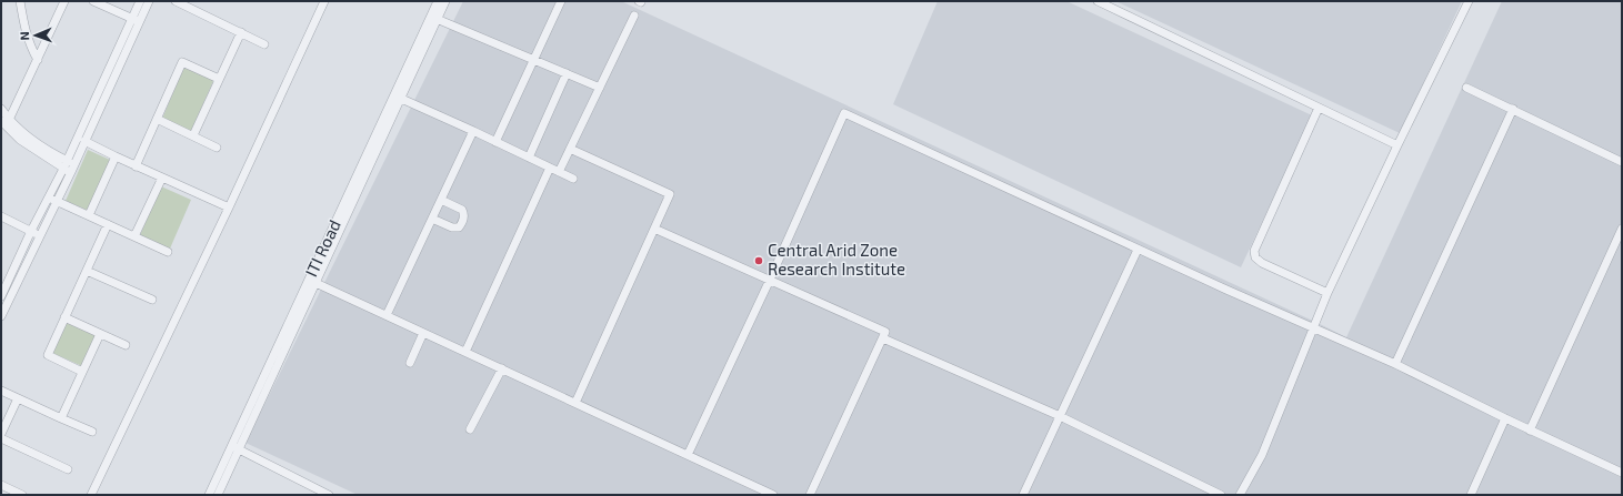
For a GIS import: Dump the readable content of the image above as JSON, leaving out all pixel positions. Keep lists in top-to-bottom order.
{
  "streets": {
    "street": ["ITI Road"]
  },
  "places": ["Central Arid Zone Research Institute"],
  "north": "left"
}
